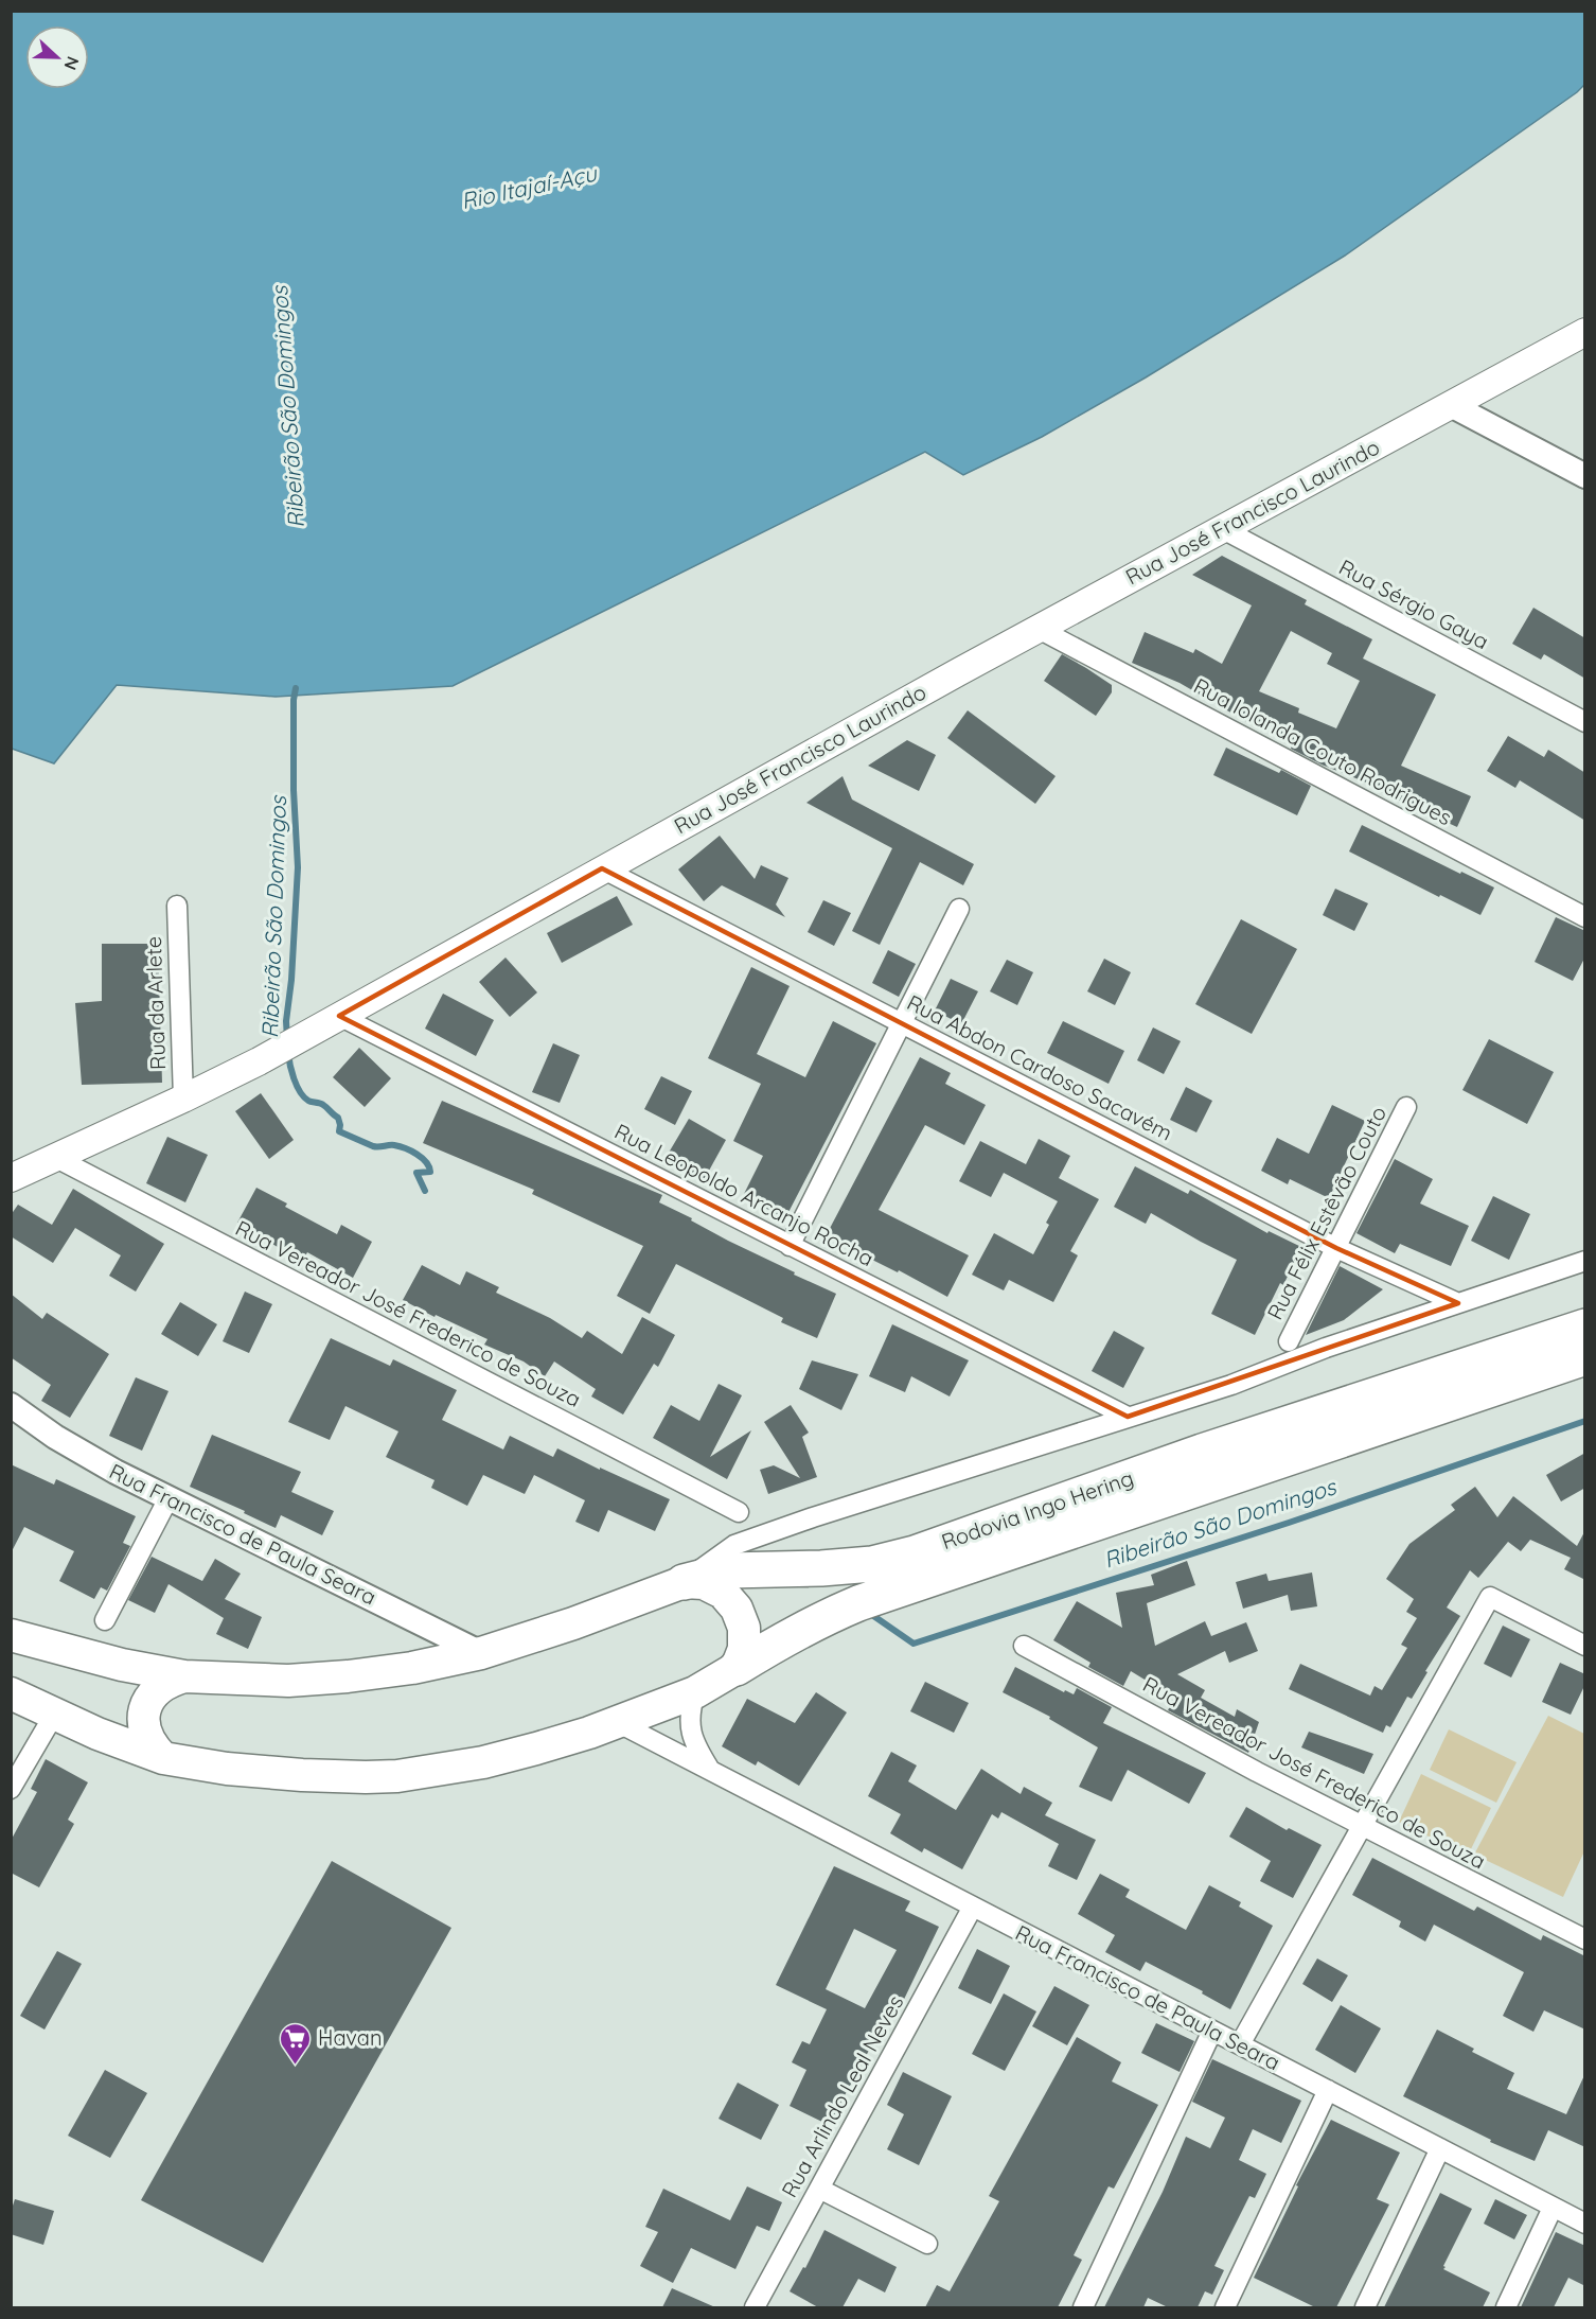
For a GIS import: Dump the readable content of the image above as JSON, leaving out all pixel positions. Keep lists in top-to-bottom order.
{
  "streets": {
    "highway": ["Rodovia Ingo Hering"],
    "main road": ["Rua José Francisco Laurindo"],
    "street": [
      "Rua Sérgio Gaya",
      "Rua Iolanda Couto Rodrigues",
      "Rua da Arlete",
      "Rua Abdon Cardoso Sacavém",
      "Rua Leopoldo Arcanjo Rocha",
      "Rua Félix Estêvão Couto",
      "Rua Vereador José Frederico de Souza",
      "Rua Francisco de Paula Seara",
      "Rua Arlindo Leal Neves"
    ]
  },
  "crossings": [
    ["Rua José Francisco Laurindo", "Rua Sérgio Gaya"],
    ["Rua José Francisco Laurindo", "Rua Iolanda Couto Rodrigues"],
    ["Rua José Francisco Laurindo", "Rua da Arlete"],
    ["Rua José Francisco Laurindo", "Rua Abdon Cardoso Sacavém"],
    ["Rua José Francisco Laurindo", "Rua Leopoldo Arcanjo Rocha"],
    ["Rua José Francisco Laurindo", "Rua Vereador José Frederico de Souza"],
    ["Rua Abdon Cardoso Sacavém", "Rua Félix Estêvão Couto"],
    ["Rodovia Ingo Hering", "Rua Francisco de Paula Seara"],
    ["Rua Francisco de Paula Seara", "Rua Arlindo Leal Neves"]
  ],
  "water": ["Rio Itajaí-Açu", "Ribeirão São Domingos"],
  "places": {
    "supermarket": ["Havan"]
  },
  "north": "right"
}
